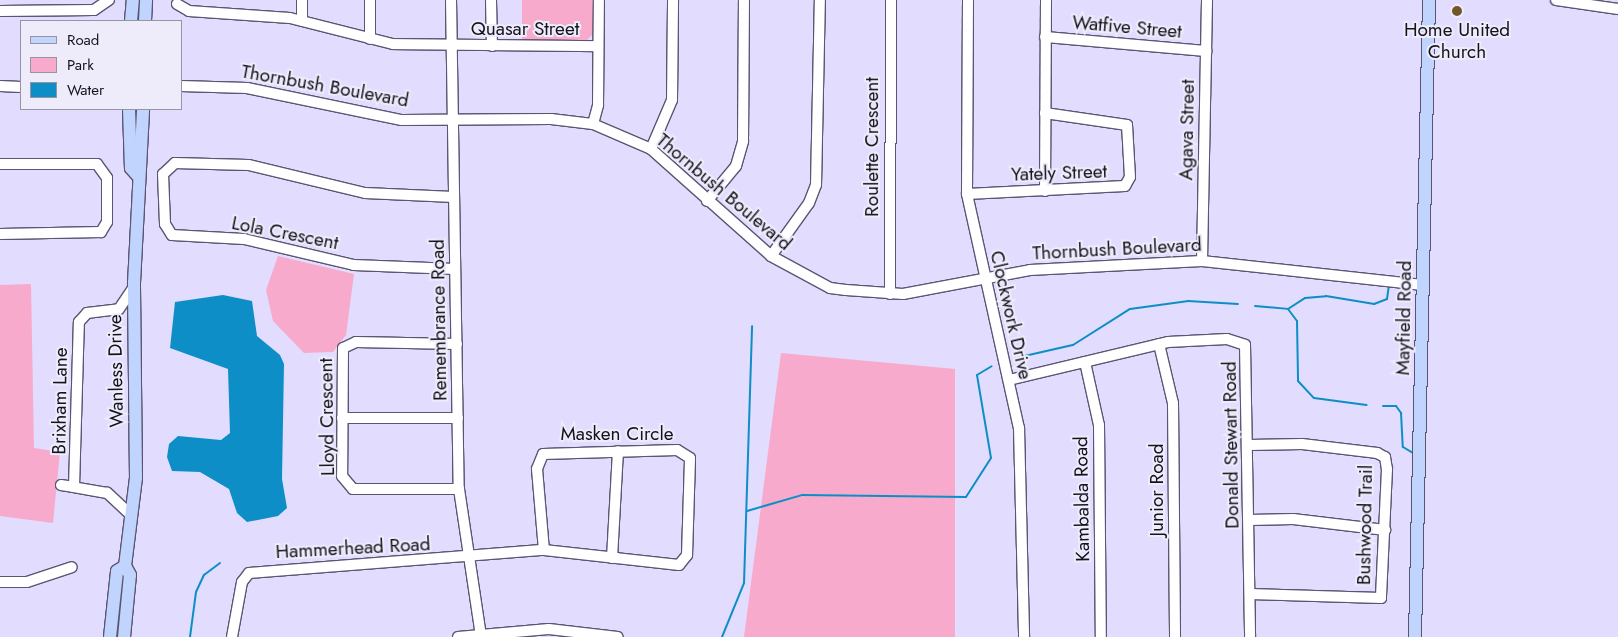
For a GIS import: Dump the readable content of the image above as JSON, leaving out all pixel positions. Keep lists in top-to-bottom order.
{
  "streets": {
    "main road": ["Mayfield Road", "Wanless Drive"],
    "street": [
      "Watfive Street",
      "Quasar Street",
      "Thornbush Boulevard",
      "Agava Street",
      "Roulette Crescent",
      "Yately Street",
      "Lola Crescent",
      "Clockwork Drive",
      "Remembrance Road",
      "Brixham Lane",
      "Lloyd Crescent",
      "Masken Circle",
      "Donald Stewart Road",
      "Junior Road",
      "Kambalda Road",
      "Bushwood Trail",
      "Hammerhead Road"
    ]
  },
  "crossings": [
    ["Watfive Street", "Agava Street"],
    ["Quasar Street", "Remembrance Road"],
    ["Thornbush Boulevard", "Agava Street"],
    ["Thornbush Boulevard", "Roulette Crescent"],
    ["Thornbush Boulevard", "Clockwork Drive"],
    ["Thornbush Boulevard", "Mayfield Road"],
    ["Thornbush Boulevard", "Remembrance Road"],
    ["Yately Street", "Clockwork Drive"],
    ["Lola Crescent", "Remembrance Road"],
    ["Clockwork Drive", "Donald Stewart Road"],
    ["Remembrance Road", "Lloyd Crescent"],
    ["Remembrance Road", "Masken Circle"],
    ["Remembrance Road", "Hammerhead Road"],
    ["Wanless Drive", "Brixham Lane"],
    ["Masken Circle", "Hammerhead Road"],
    ["Donald Stewart Road", "Junior Road"],
    ["Donald Stewart Road", "Kambalda Road"],
    ["Donald Stewart Road", "Bushwood Trail"]
  ],
  "places": ["Home United Church"],
  "legend": ["Road", "Park", "Water"]
}
